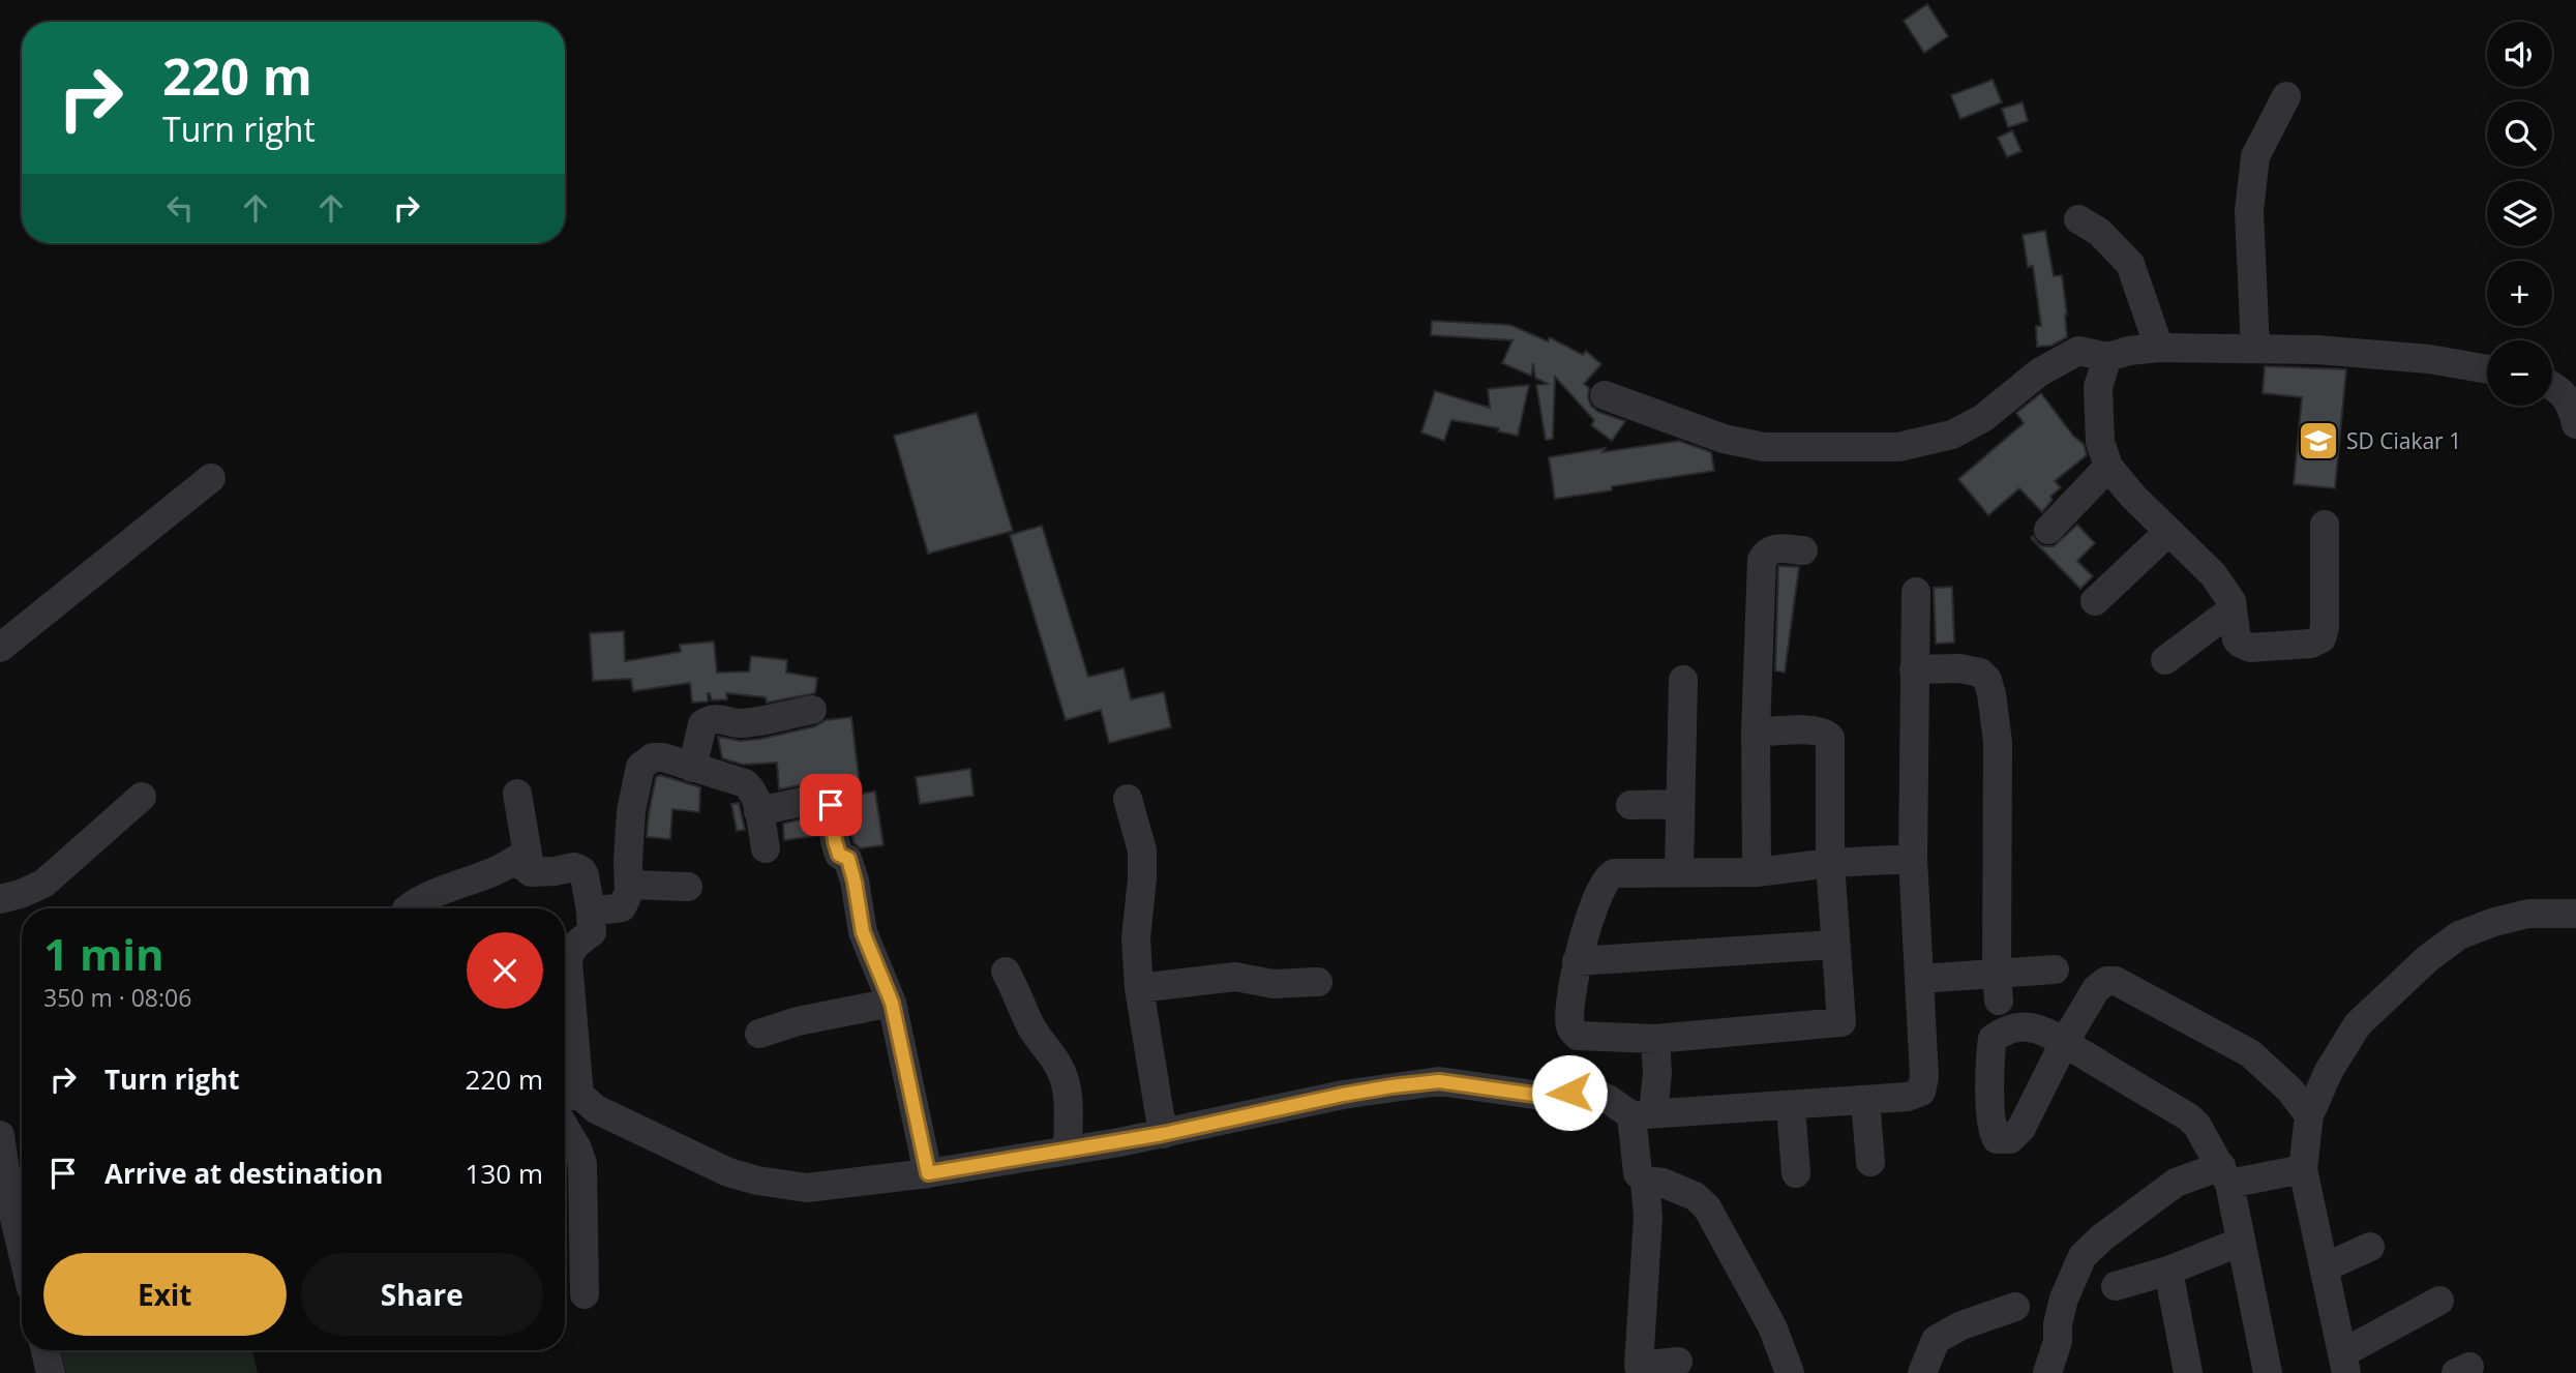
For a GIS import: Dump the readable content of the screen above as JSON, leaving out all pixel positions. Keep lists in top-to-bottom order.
{
  "places": {
    "school or university": ["SD Ciakar 1"]
  },
  "page": {
    "map_buttons": ["+", "−"],
    "turn": ["220 m", "Turn right"],
    "heading": ["1 min", "350 m · 08:06"],
    "list": [
      {
        "name": "Turn right",
        "value": "220 m"
      },
      {
        "name": "Arrive at destination",
        "value": "130 m"
      }
    ],
    "buttons": ["Exit", "Share"]
  }
}
